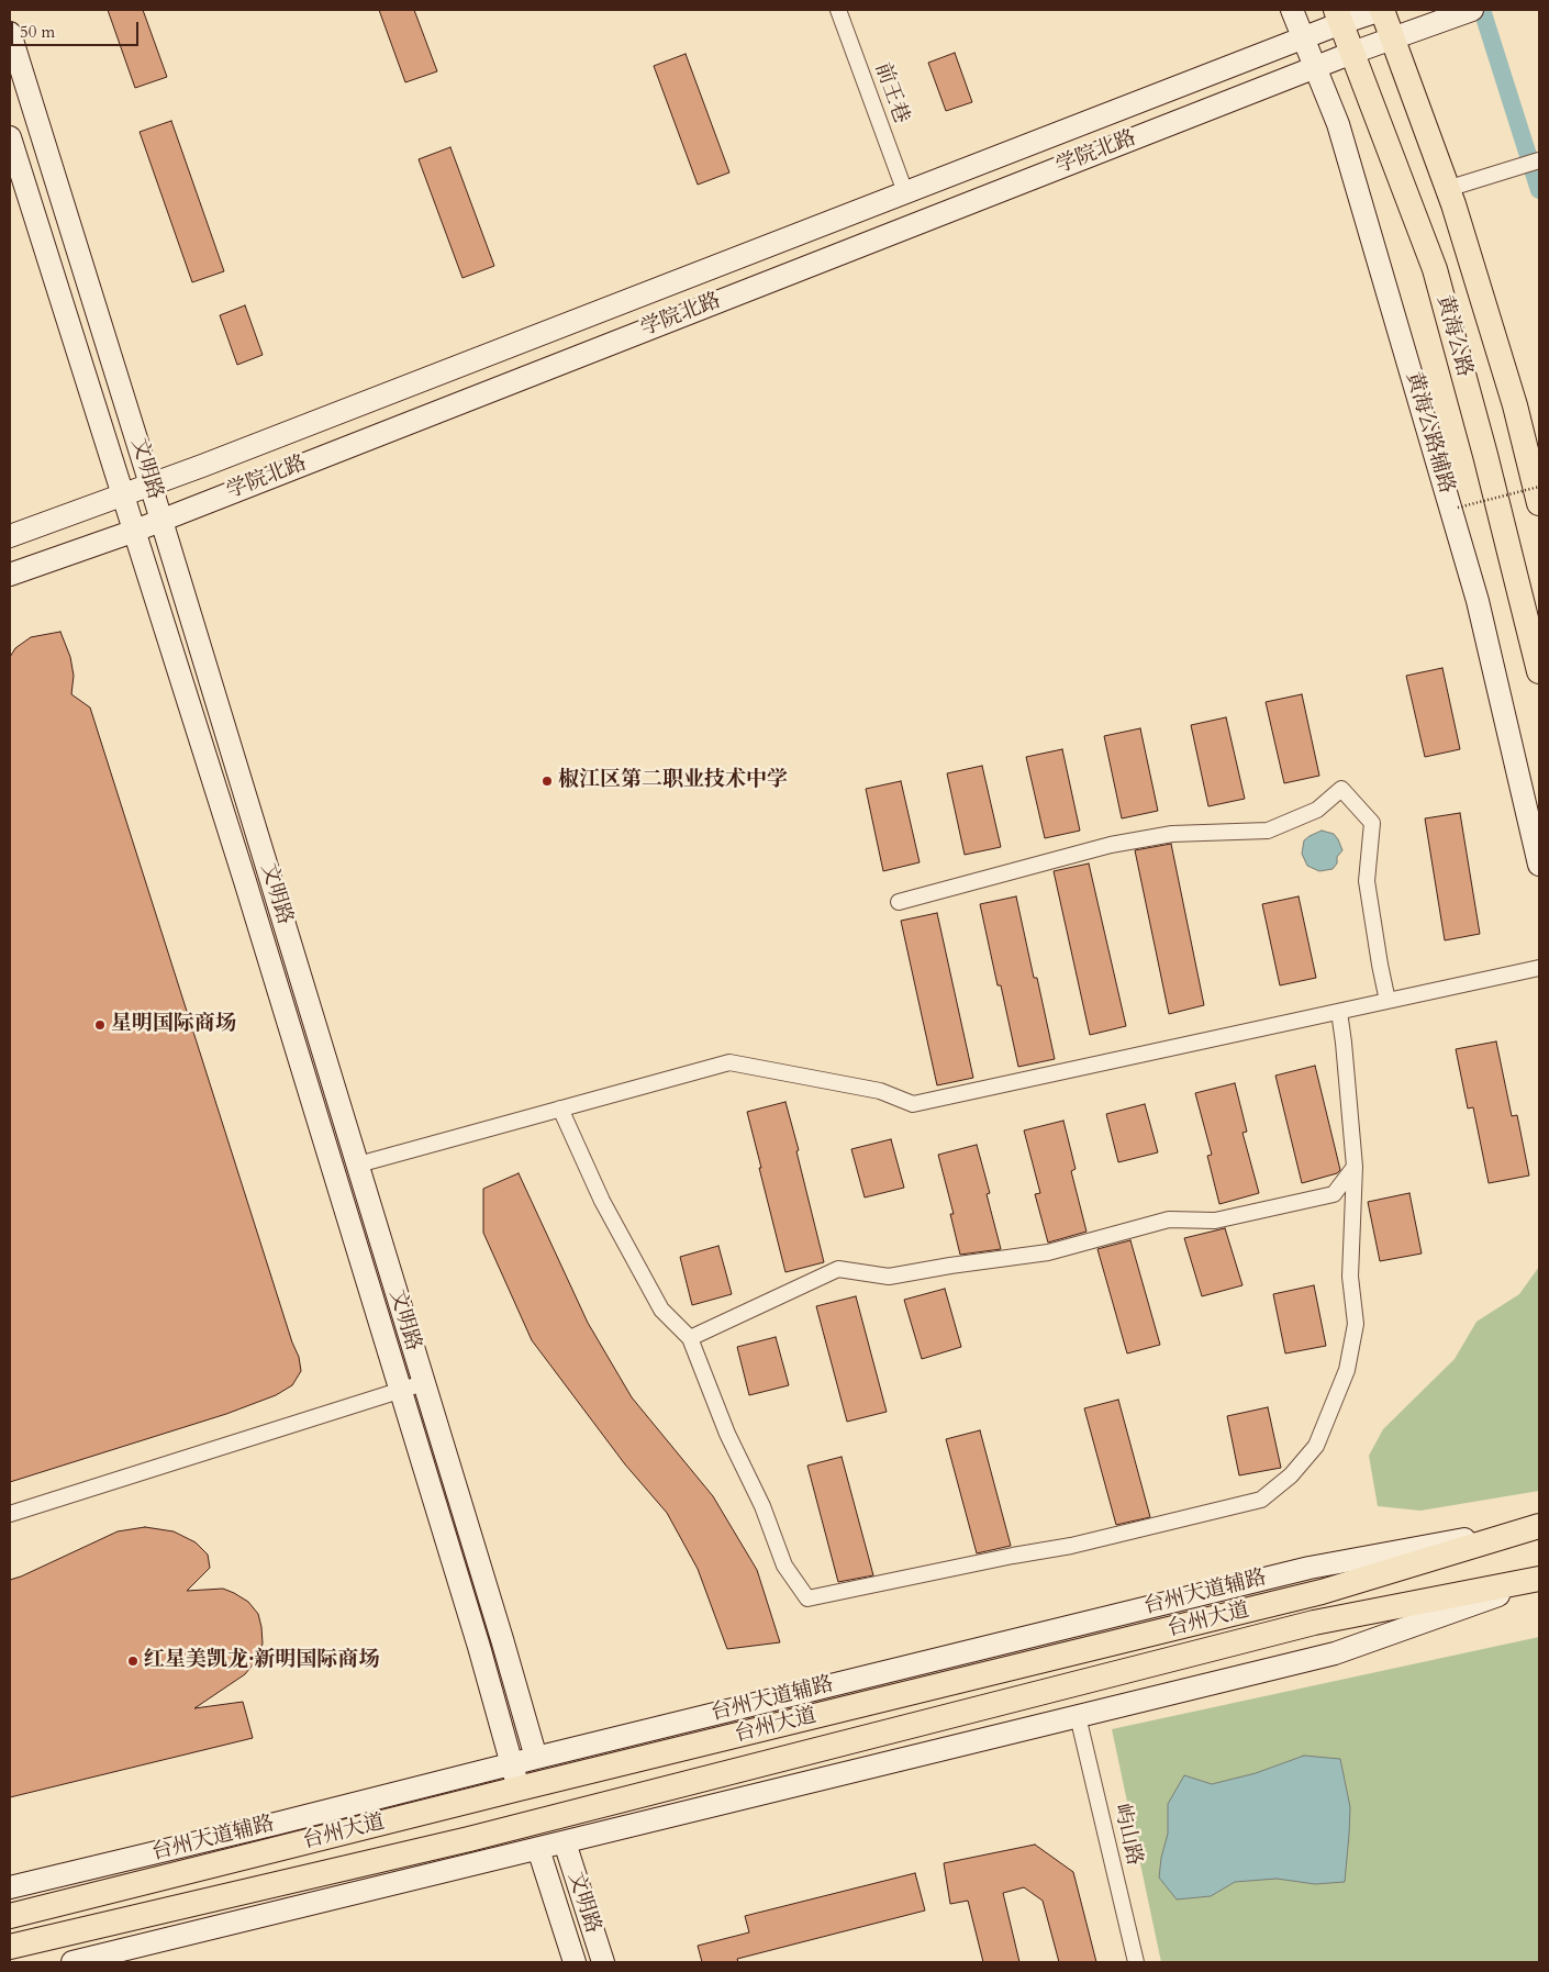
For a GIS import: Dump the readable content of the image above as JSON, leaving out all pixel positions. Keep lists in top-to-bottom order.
{
  "streets": {
    "main road": [
      "学院北路",
      "黄海公路",
      "黄海公路辅路",
      "文明路",
      "台州大道辅路",
      "台州大道"
    ],
    "street": ["前王巷", "屿山路"]
  },
  "crossings": [
    ["前王巷", "学院北路"],
    ["学院北路", "黄海公路"],
    ["学院北路", "黄海公路辅路"],
    ["学院北路", "文明路"],
    ["文明路", "台州大道辅路"],
    ["文明路", "台州大道"],
    ["台州大道辅路", "台州大道"]
  ],
  "places": ["椒江区第二职业技术中学", "星明国际商场", "红星美凯龙·新明国际商场"],
  "scale_bar": "50 m"
}
